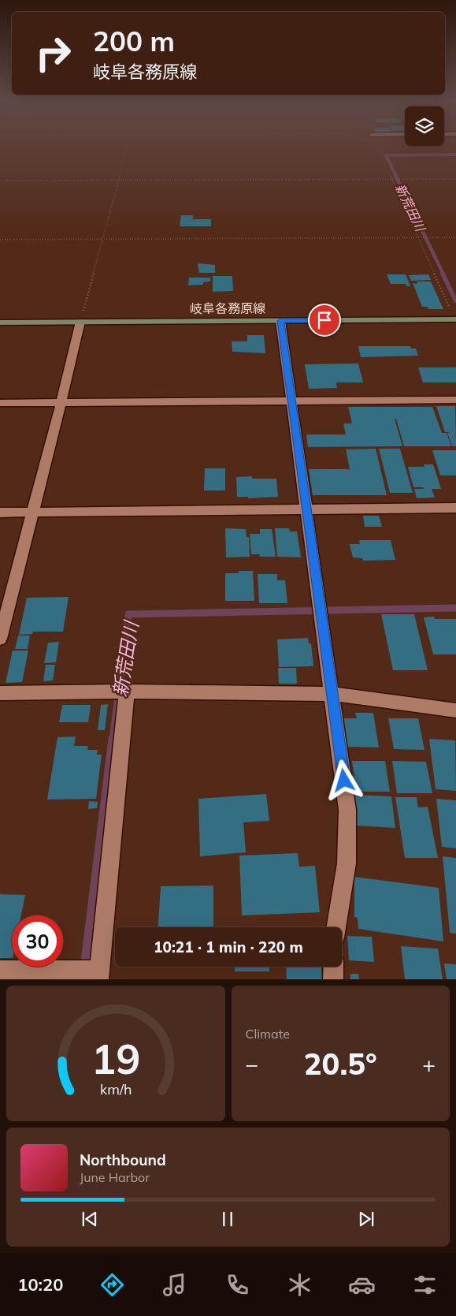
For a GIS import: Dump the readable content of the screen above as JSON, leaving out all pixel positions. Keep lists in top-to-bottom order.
{
  "streets": {
    "main road": ["岐阜各務原線"]
  },
  "water": ["新荒田川"],
  "page": {
    "turn": ["200 m", "岐阜各務原線"],
    "limit": "30",
    "trip": "10:21 · 1 min · 220 m",
    "tile": "Climate",
    "heat": ["−", "20.5°", "+"],
    "song": ["Northbound", "June Harbor"],
    "tabs": "10:20",
    "gauge": ["19", "km/h"]
  }
}
